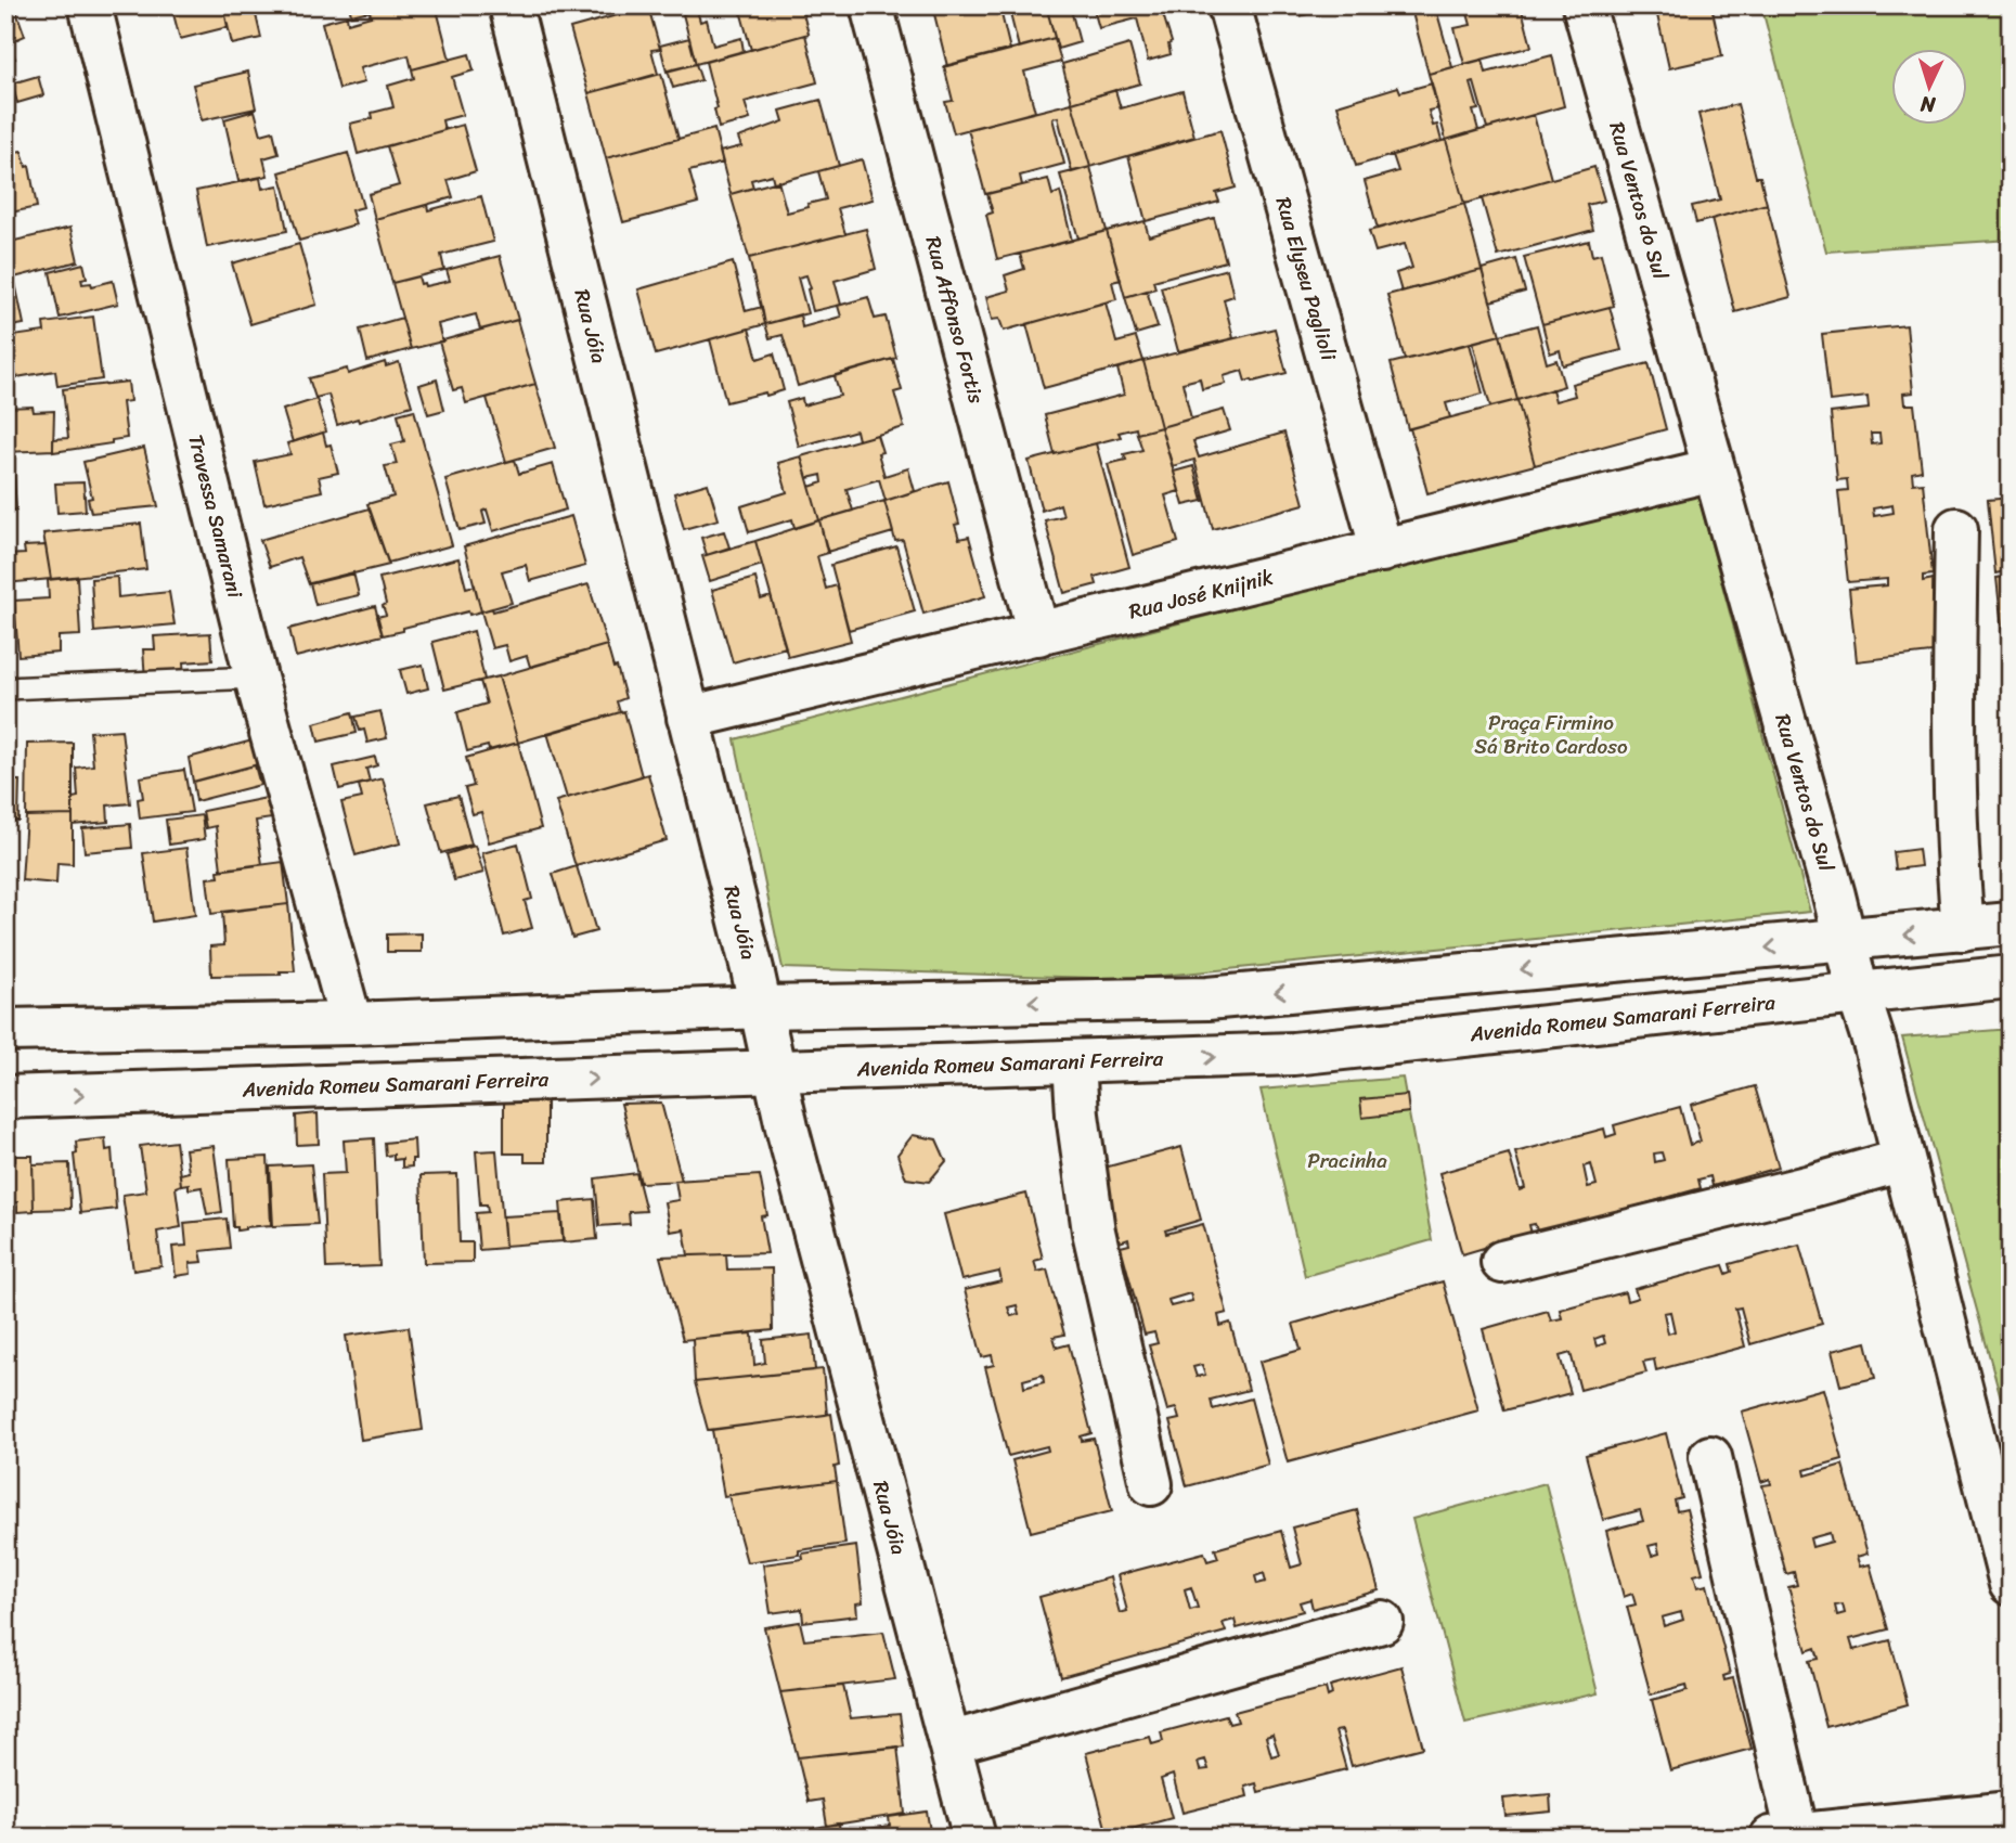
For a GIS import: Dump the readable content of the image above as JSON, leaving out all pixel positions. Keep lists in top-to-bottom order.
{
  "streets": {
    "street": [
      "Rua Ventos do Sul",
      "Rua Elyseu Paglioli",
      "Rua Affonso Fortis",
      "Rua Jóia",
      "Travessa Samarani",
      "Rua José Knijnik",
      "Avenida Romeu Samarani Ferreira"
    ]
  },
  "crossings": [
    ["Rua Ventos do Sul", "Rua José Knijnik"],
    ["Rua Ventos do Sul", "Avenida Romeu Samarani Ferreira"],
    ["Rua Elyseu Paglioli", "Rua José Knijnik"],
    ["Rua Affonso Fortis", "Rua José Knijnik"],
    ["Rua Jóia", "Rua José Knijnik"],
    ["Rua Jóia", "Avenida Romeu Samarani Ferreira"]
  ],
  "parks": ["Praça Firmino Sá Brito Cardoso", "Pracinha"],
  "north": "bottom"
}
